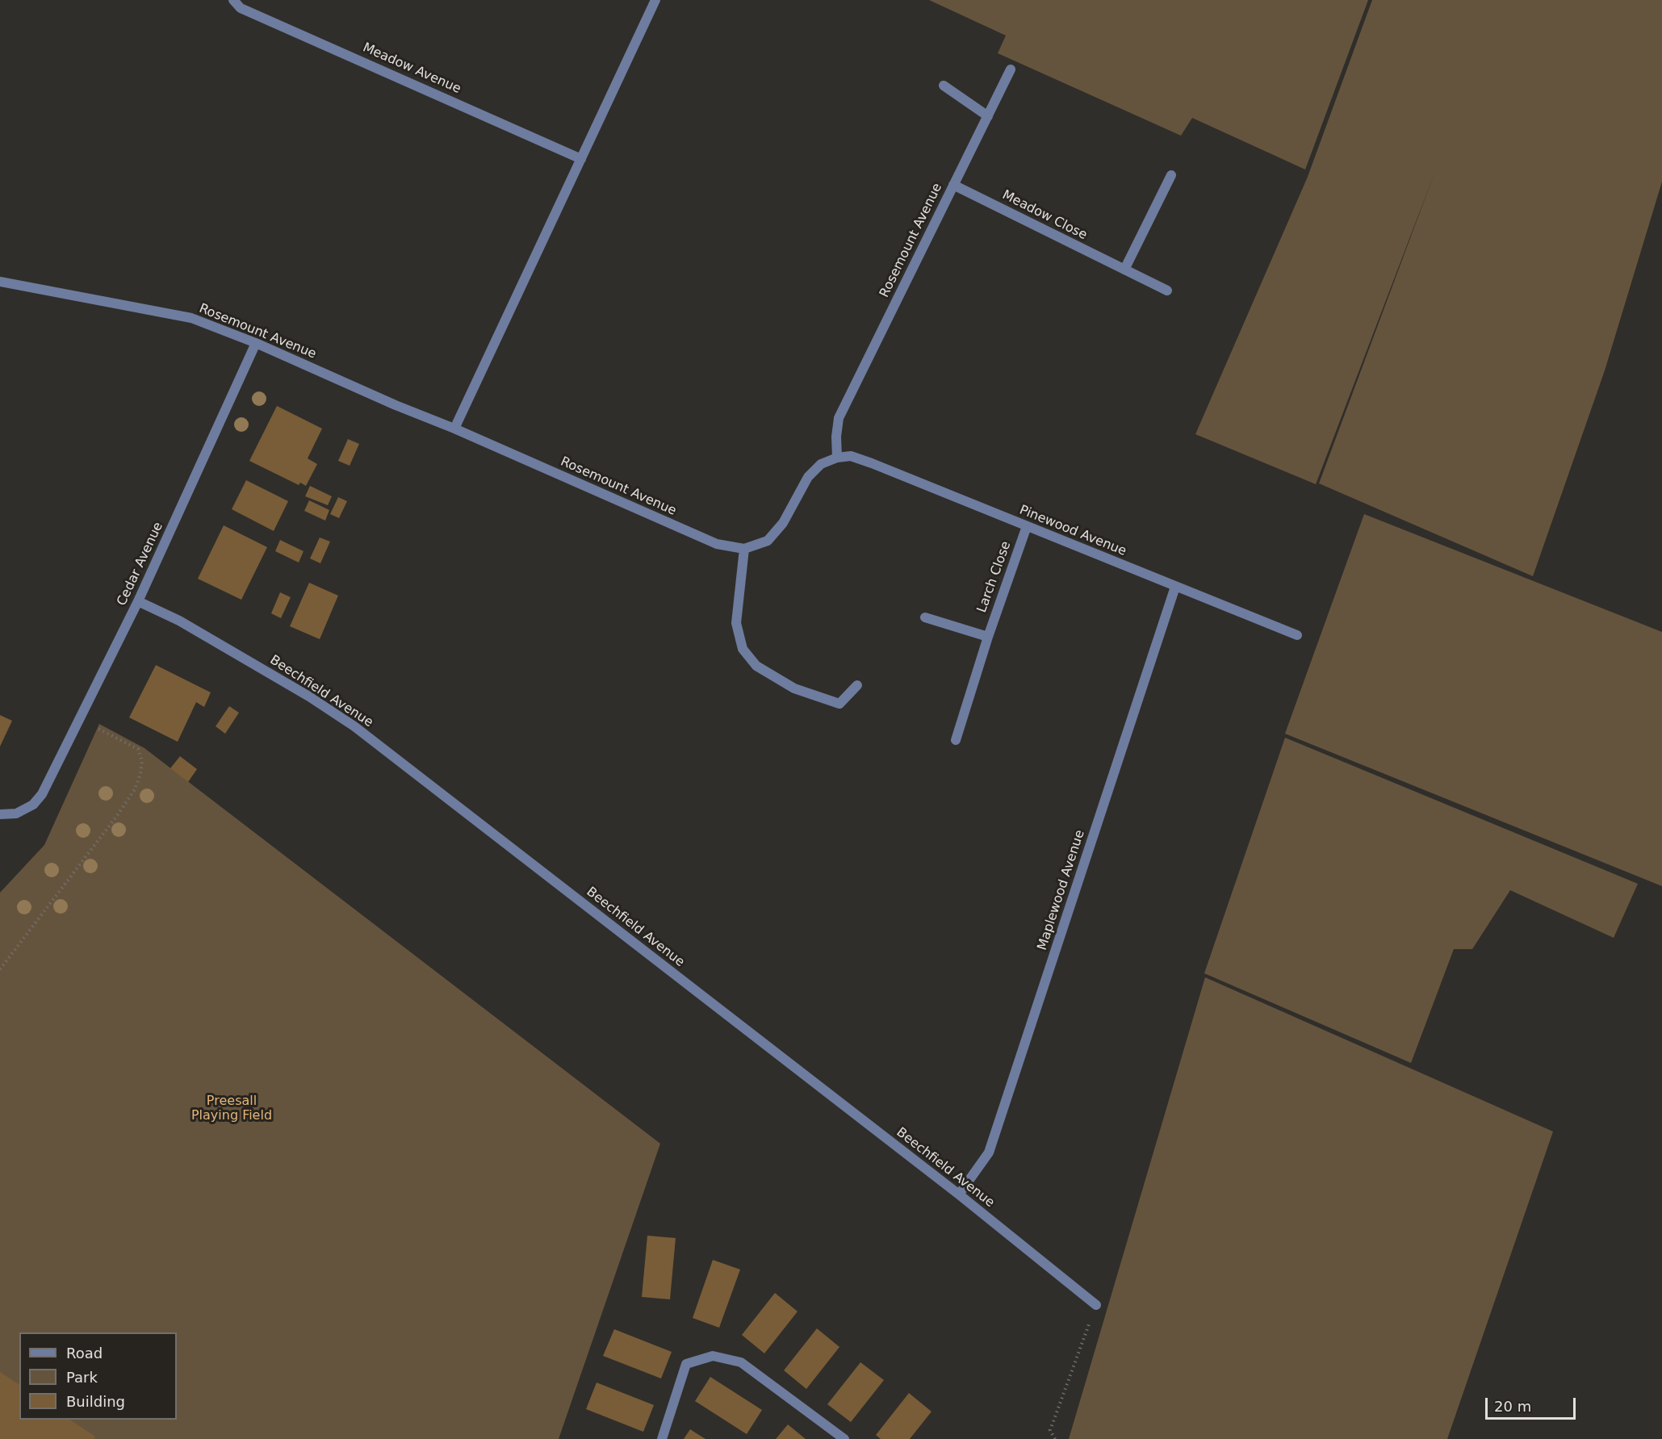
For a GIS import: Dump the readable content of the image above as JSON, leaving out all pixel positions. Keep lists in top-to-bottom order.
{
  "streets": {
    "street": [
      "Meadow Avenue",
      "Meadow Close",
      "Rosemount Avenue",
      "Pinewood Avenue",
      "Cedar Avenue",
      "Larch Close",
      "Beechfield Avenue",
      "Maplewood Avenue"
    ]
  },
  "crossings": [
    ["Meadow Close", "Rosemount Avenue"],
    ["Rosemount Avenue", "Pinewood Avenue"],
    ["Rosemount Avenue", "Cedar Avenue"],
    ["Pinewood Avenue", "Larch Close"],
    ["Pinewood Avenue", "Maplewood Avenue"],
    ["Cedar Avenue", "Beechfield Avenue"],
    ["Beechfield Avenue", "Maplewood Avenue"]
  ],
  "parks": ["Preesall Playing Field"],
  "legend": ["Road", "Park", "Building"],
  "scale_bar": "20 m"
}
